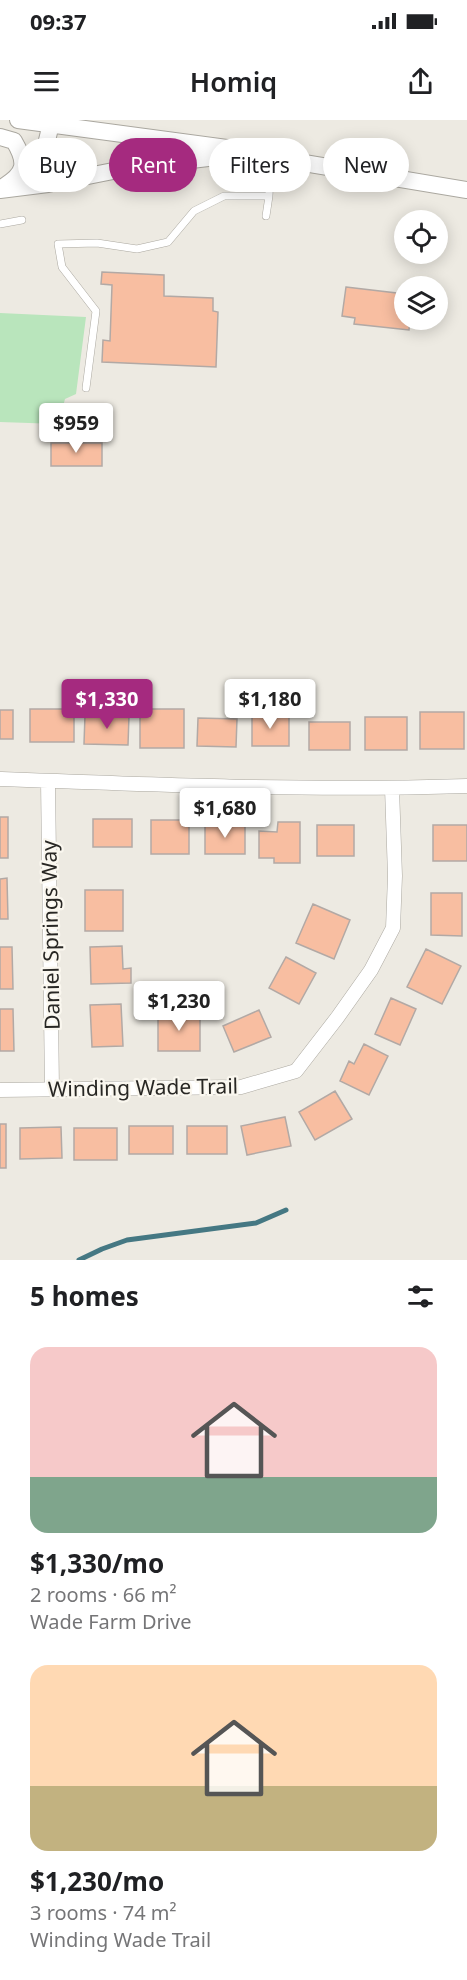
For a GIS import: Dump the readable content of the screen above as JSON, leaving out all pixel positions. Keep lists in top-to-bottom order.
{
  "streets": {
    "street": ["Daniel Springs Way", "Winding Wade Trail"]
  },
  "crossings": [
    ["Daniel Springs Way", "Winding Wade Trail"]
  ],
  "page": {
    "status": "09:37",
    "header": "Homiq",
    "chip": [
      "Buy",
      "Rent",
      "Filters",
      "New"
    ],
    "price": [
      "$959",
      "$1,330",
      "$1,180",
      "$1,680",
      "$1,230"
    ],
    "heading": "5 homes",
    "list": [
      {
        "name": "$1,330/mo",
        "note": "2 rooms · 66 m² · Wade Farm Drive"
      },
      {
        "name": "$1,230/mo",
        "note": "3 rooms · 74 m² · Winding Wade Trail"
      }
    ]
  }
}
